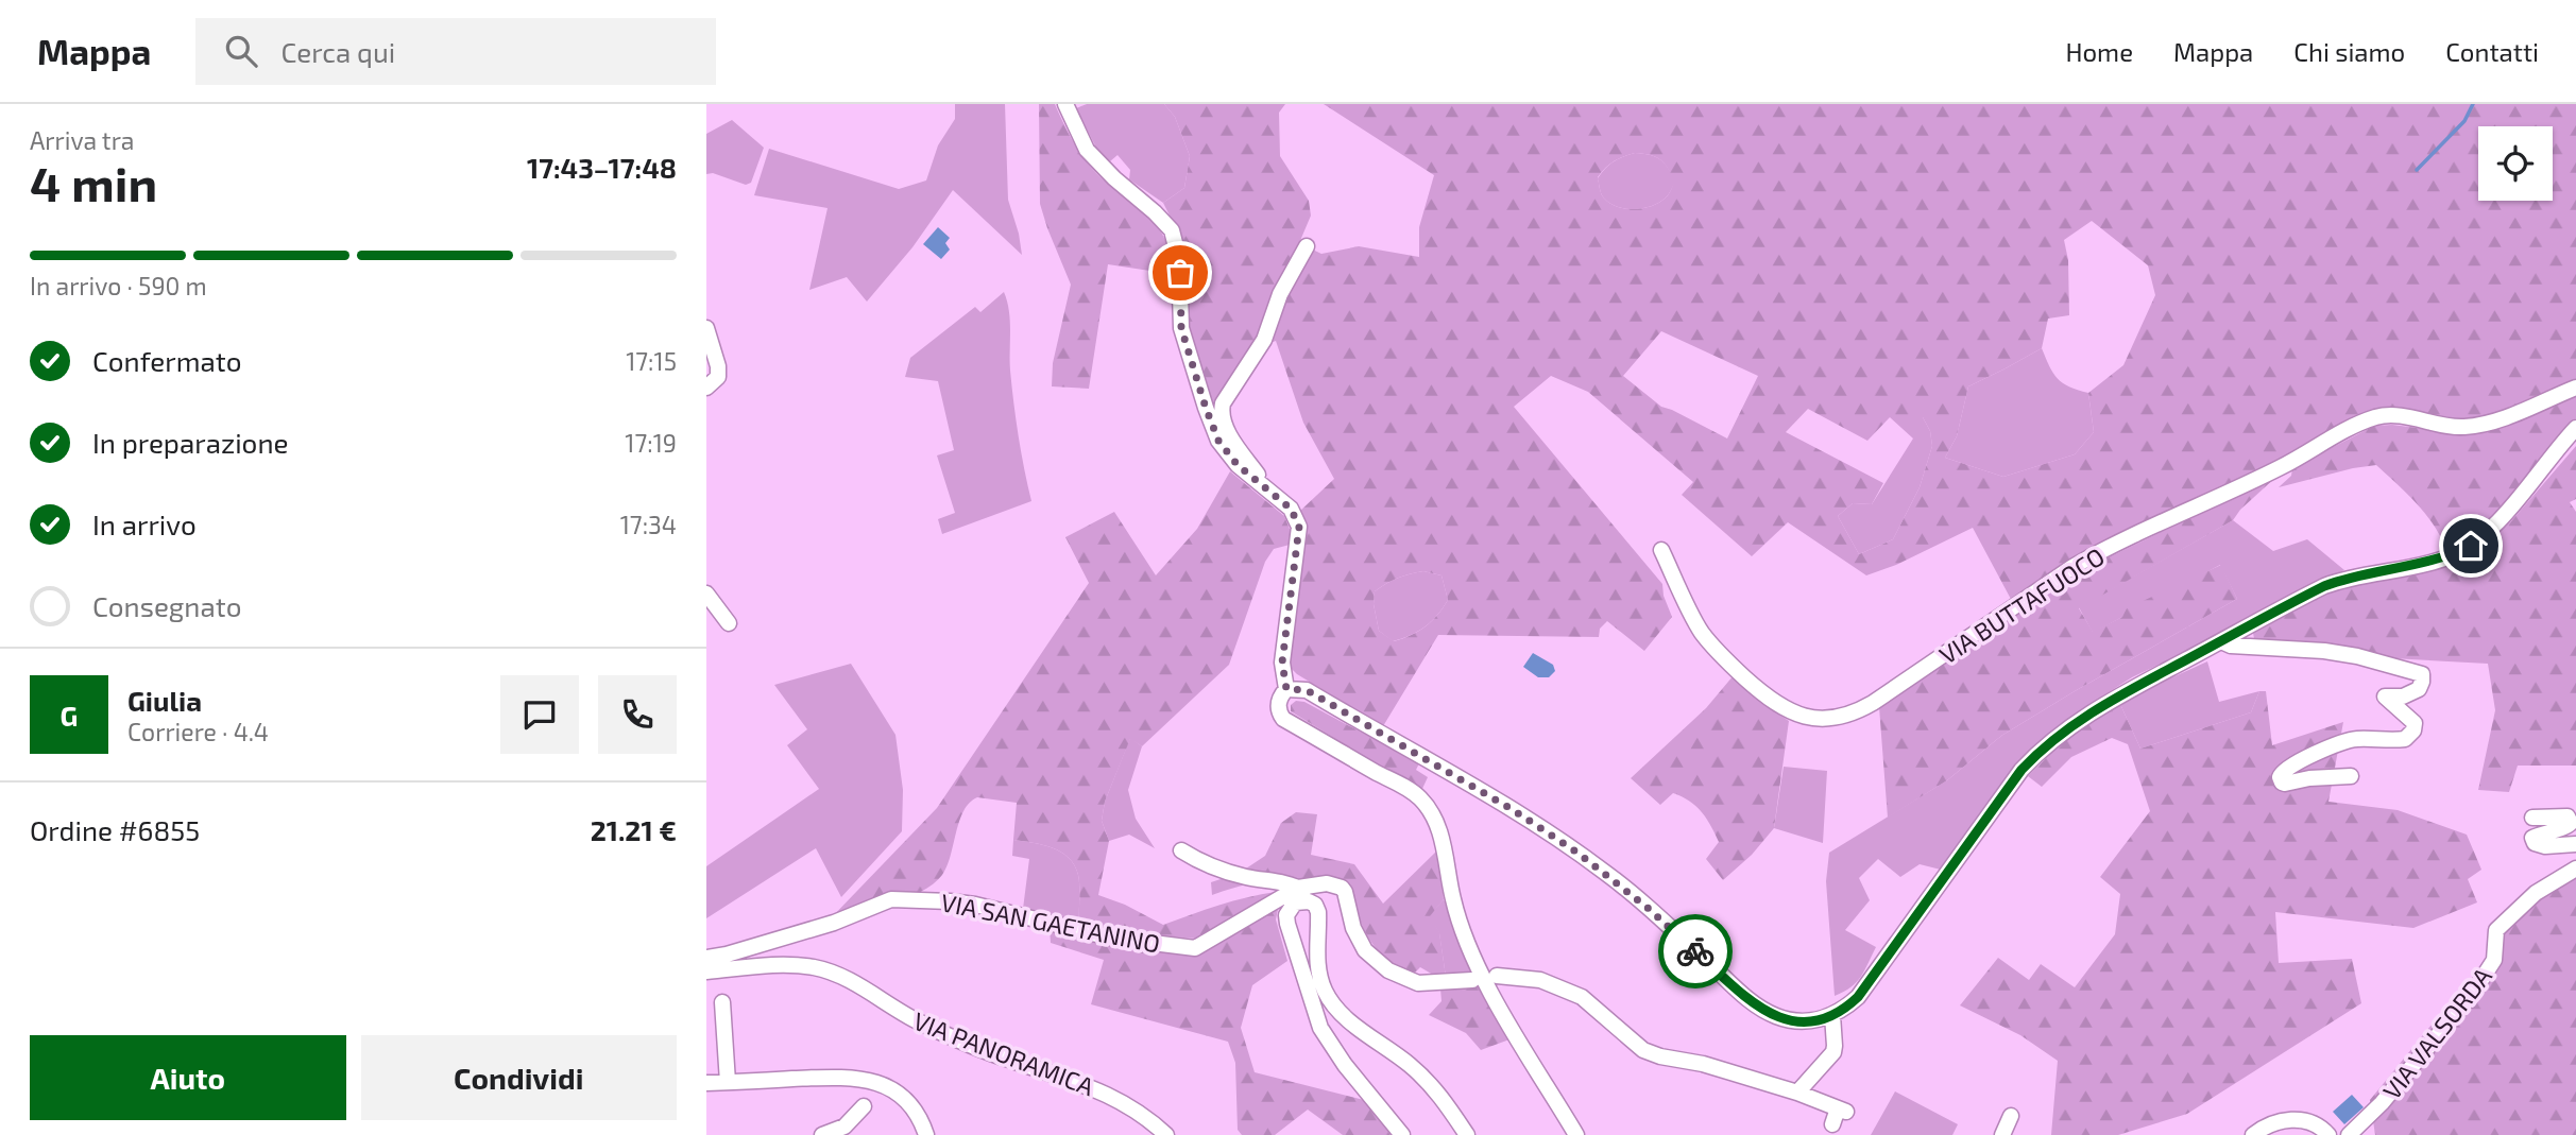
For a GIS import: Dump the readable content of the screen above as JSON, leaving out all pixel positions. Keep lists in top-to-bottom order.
{
  "streets": {
    "street": [
      "VIA BUTTAFUOCO",
      "VIA SAN GAETANINO",
      "VIA VALSORDA",
      "VIA PANORAMICA"
    ]
  },
  "page": {
    "header": "Mappa",
    "search": "Cerca qui",
    "nav": [
      "Home",
      "Mappa",
      "Chi siamo",
      "Contatti"
    ],
    "heading": ["4 min", "Arriva tra", "17:43–17:48"],
    "panel": [
      "Giulia",
      "Corriere · 4.4",
      "Ordine #6855",
      "21.21 €"
    ],
    "bar": "In arrivo · 590 m",
    "list": [
      ["Confermato", "17:15"],
      ["In preparazione", "17:19"],
      ["In arrivo", "17:34"],
      "Consegnato"
    ],
    "round": "G",
    "buttons": ["Aiuto", "Condividi"]
  }
}
